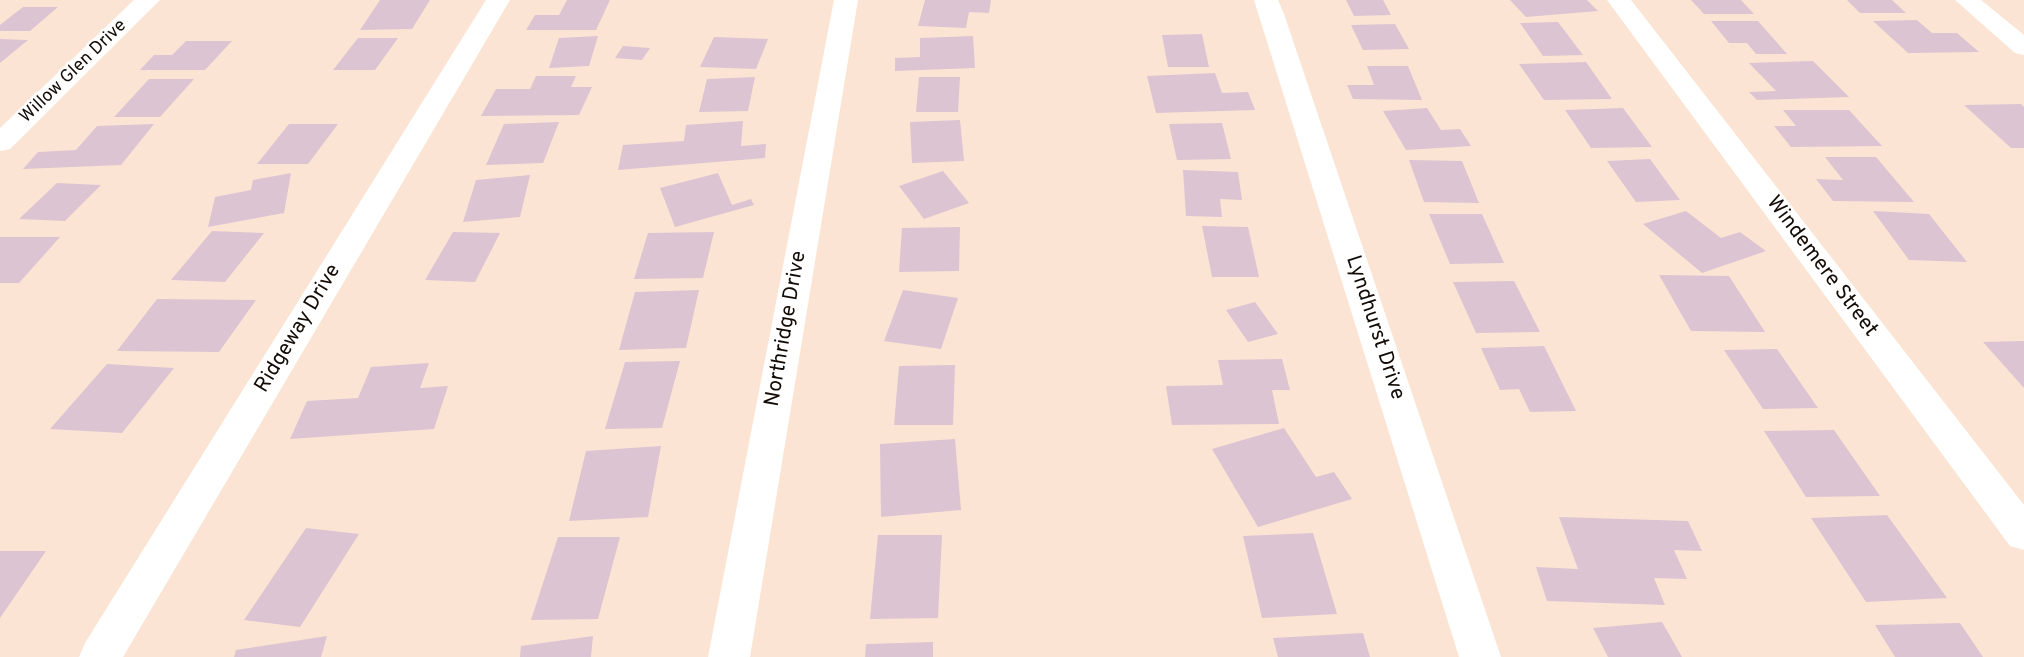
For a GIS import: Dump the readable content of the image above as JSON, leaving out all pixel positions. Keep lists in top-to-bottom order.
{
  "streets": {
    "street": [
      "Willow Glen Drive",
      "Windemere Street",
      "Lyndhurst Drive",
      "Ridgeway Drive",
      "Northridge Drive"
    ]
  }
}
